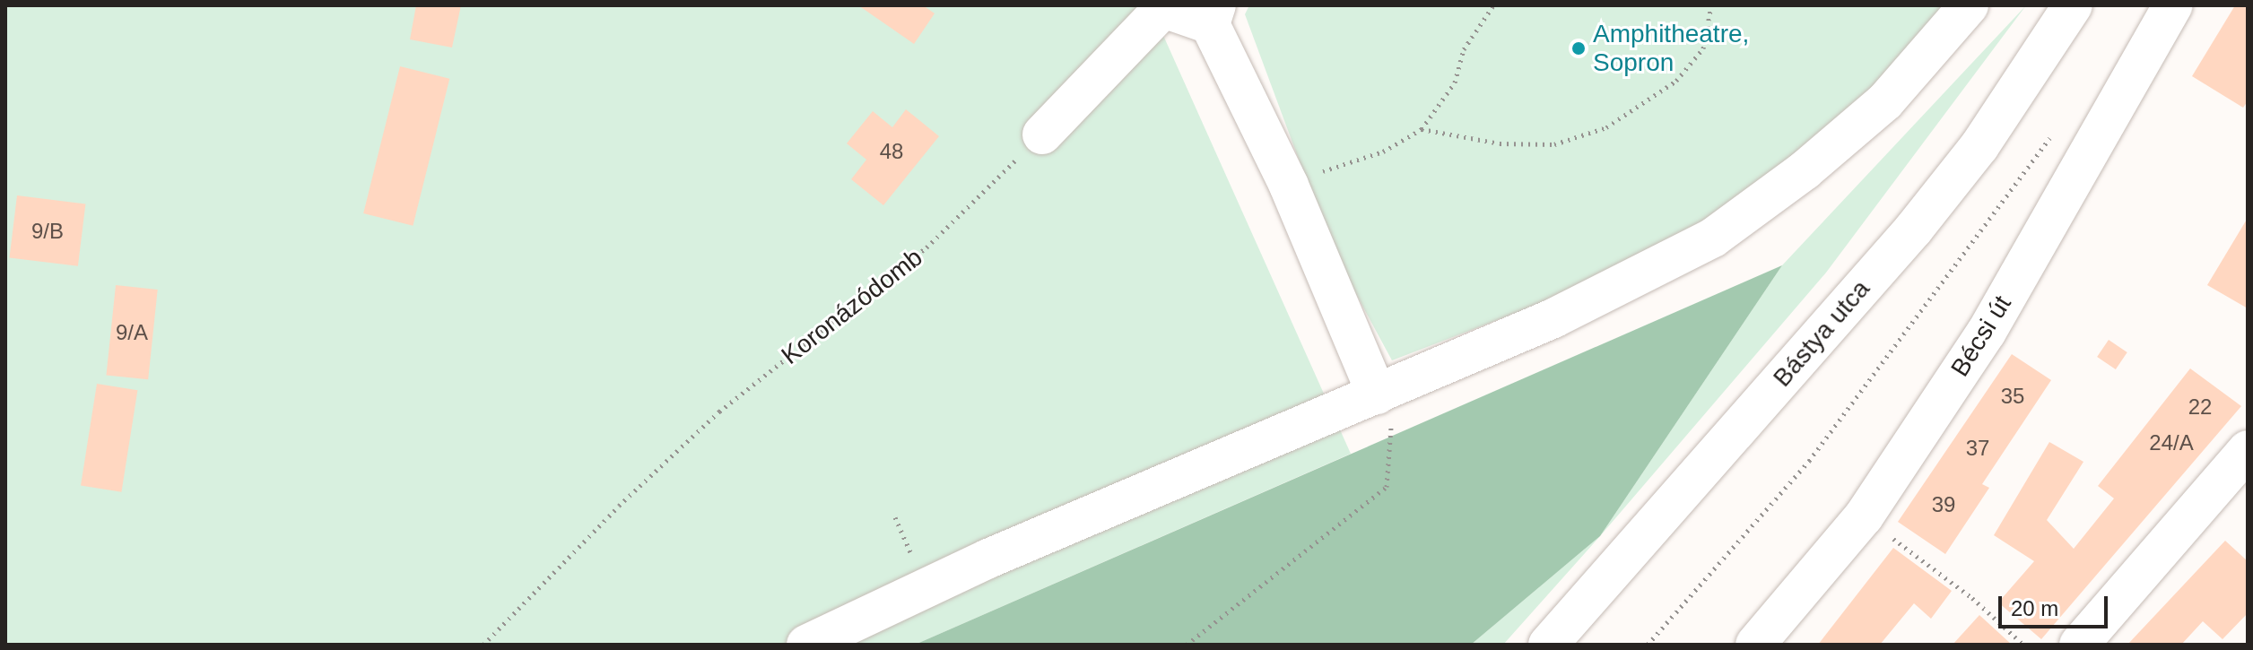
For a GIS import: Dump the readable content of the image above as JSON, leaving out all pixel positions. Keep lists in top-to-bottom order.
{
  "streets": {
    "street": ["Bástya utca", "Bécsi út"],
    "path": ["Koronázódomb"]
  },
  "places": ["Amphitheatre, Sopron"],
  "house_numbers": [
    "48",
    "9/B",
    "9/A",
    "35",
    "22",
    "24/A",
    "37",
    "39"
  ],
  "scale_bar": "20 m"
}
